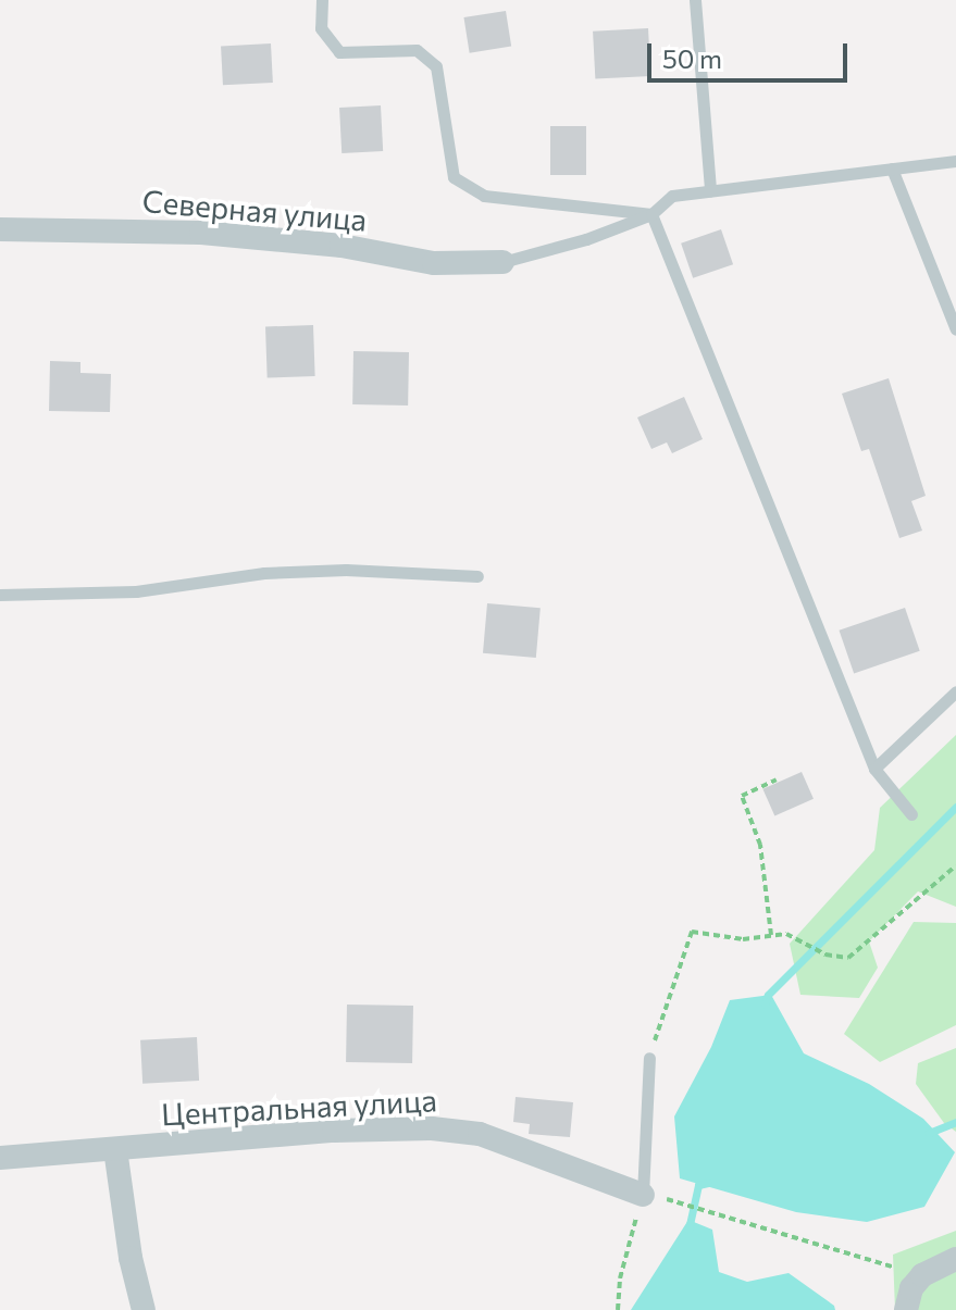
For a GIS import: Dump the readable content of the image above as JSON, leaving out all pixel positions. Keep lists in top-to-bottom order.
{
  "streets": {
    "street": ["Северная улица", "Центральная улица"]
  },
  "scale_bar": "50 m"
}
